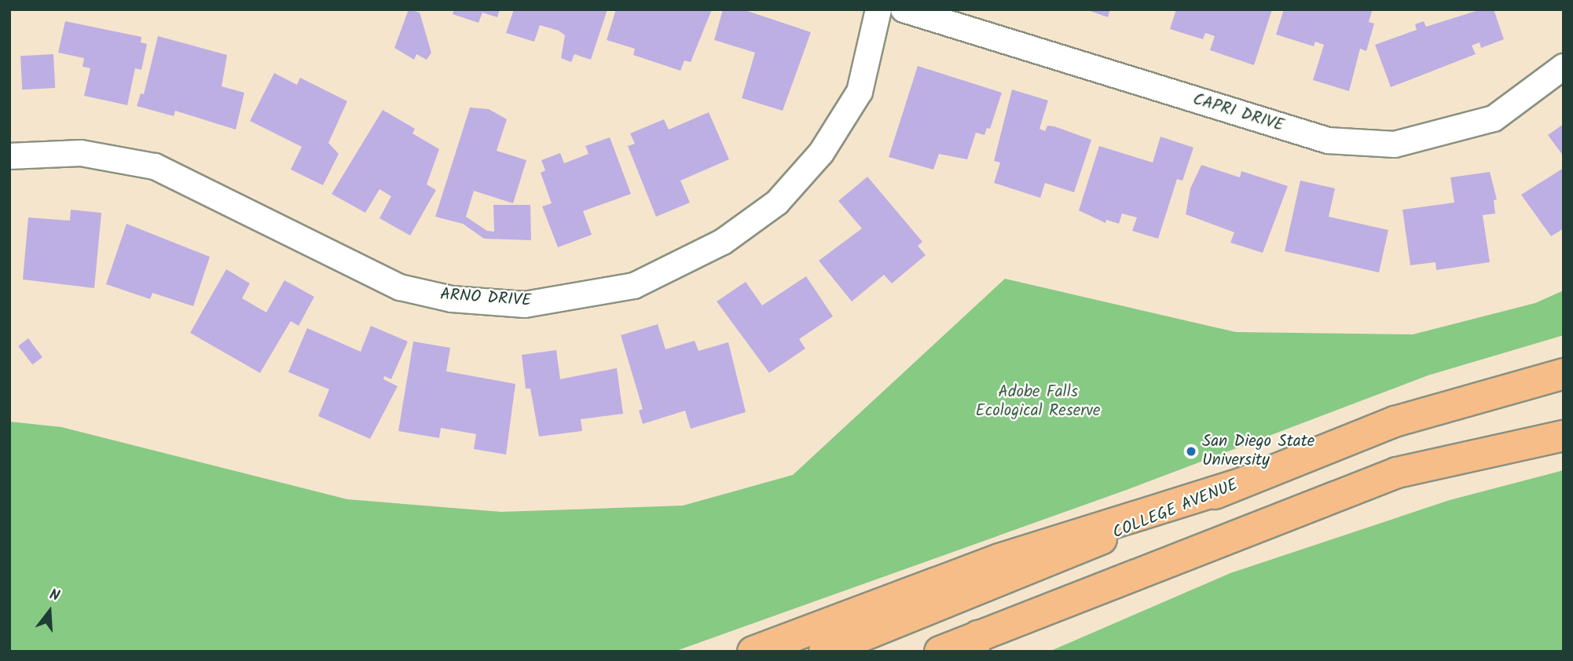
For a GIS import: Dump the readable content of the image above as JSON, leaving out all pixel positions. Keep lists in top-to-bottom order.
{
  "streets": {
    "main road": ["COLLEGE AVENUE"],
    "street": ["CAPRI DRIVE", "ARNO DRIVE"]
  },
  "parks": ["Adobe Falls Ecological Reserve"],
  "places": ["San Diego State University"],
  "north": "top"
}
